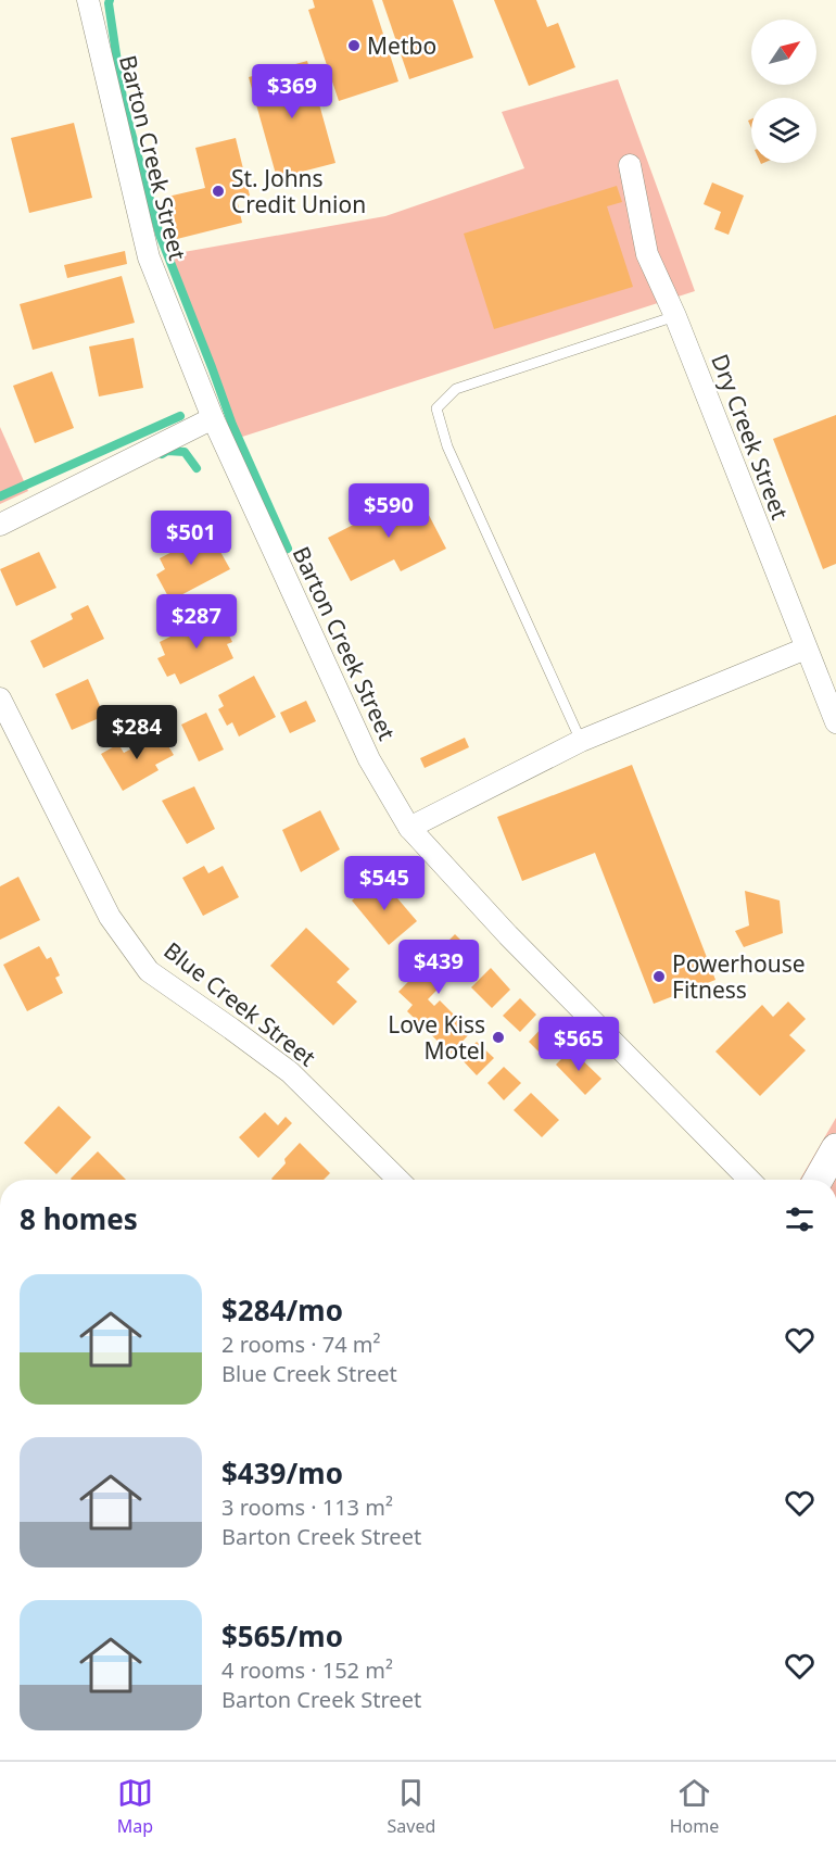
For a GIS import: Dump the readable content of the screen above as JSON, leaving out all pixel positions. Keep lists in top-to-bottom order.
{
  "streets": {
    "street": ["Barton Creek Street", "Dry Creek Street", "Blue Creek Street"]
  },
  "places": [
    "Metbo",
    "St. Johns Credit Union",
    "Powerhouse Fitness",
    "Love Kiss Motel"
  ],
  "north": "top right",
  "page": {
    "price": [
      "$369",
      "$590",
      "$501",
      "$287",
      "$284",
      "$545",
      "$439",
      "$565"
    ],
    "heading": "8 homes",
    "list": [
      {
        "name": "$284/mo",
        "note": "2 rooms · 74 m² · Blue Creek Street"
      },
      {
        "name": "$439/mo",
        "note": "3 rooms · 113 m² · Barton Creek Street"
      },
      {
        "name": "$565/mo",
        "note": "4 rooms · 152 m² · Barton Creek Street"
      }
    ],
    "tabs": ["Map", "Saved", "Home"]
  }
}
